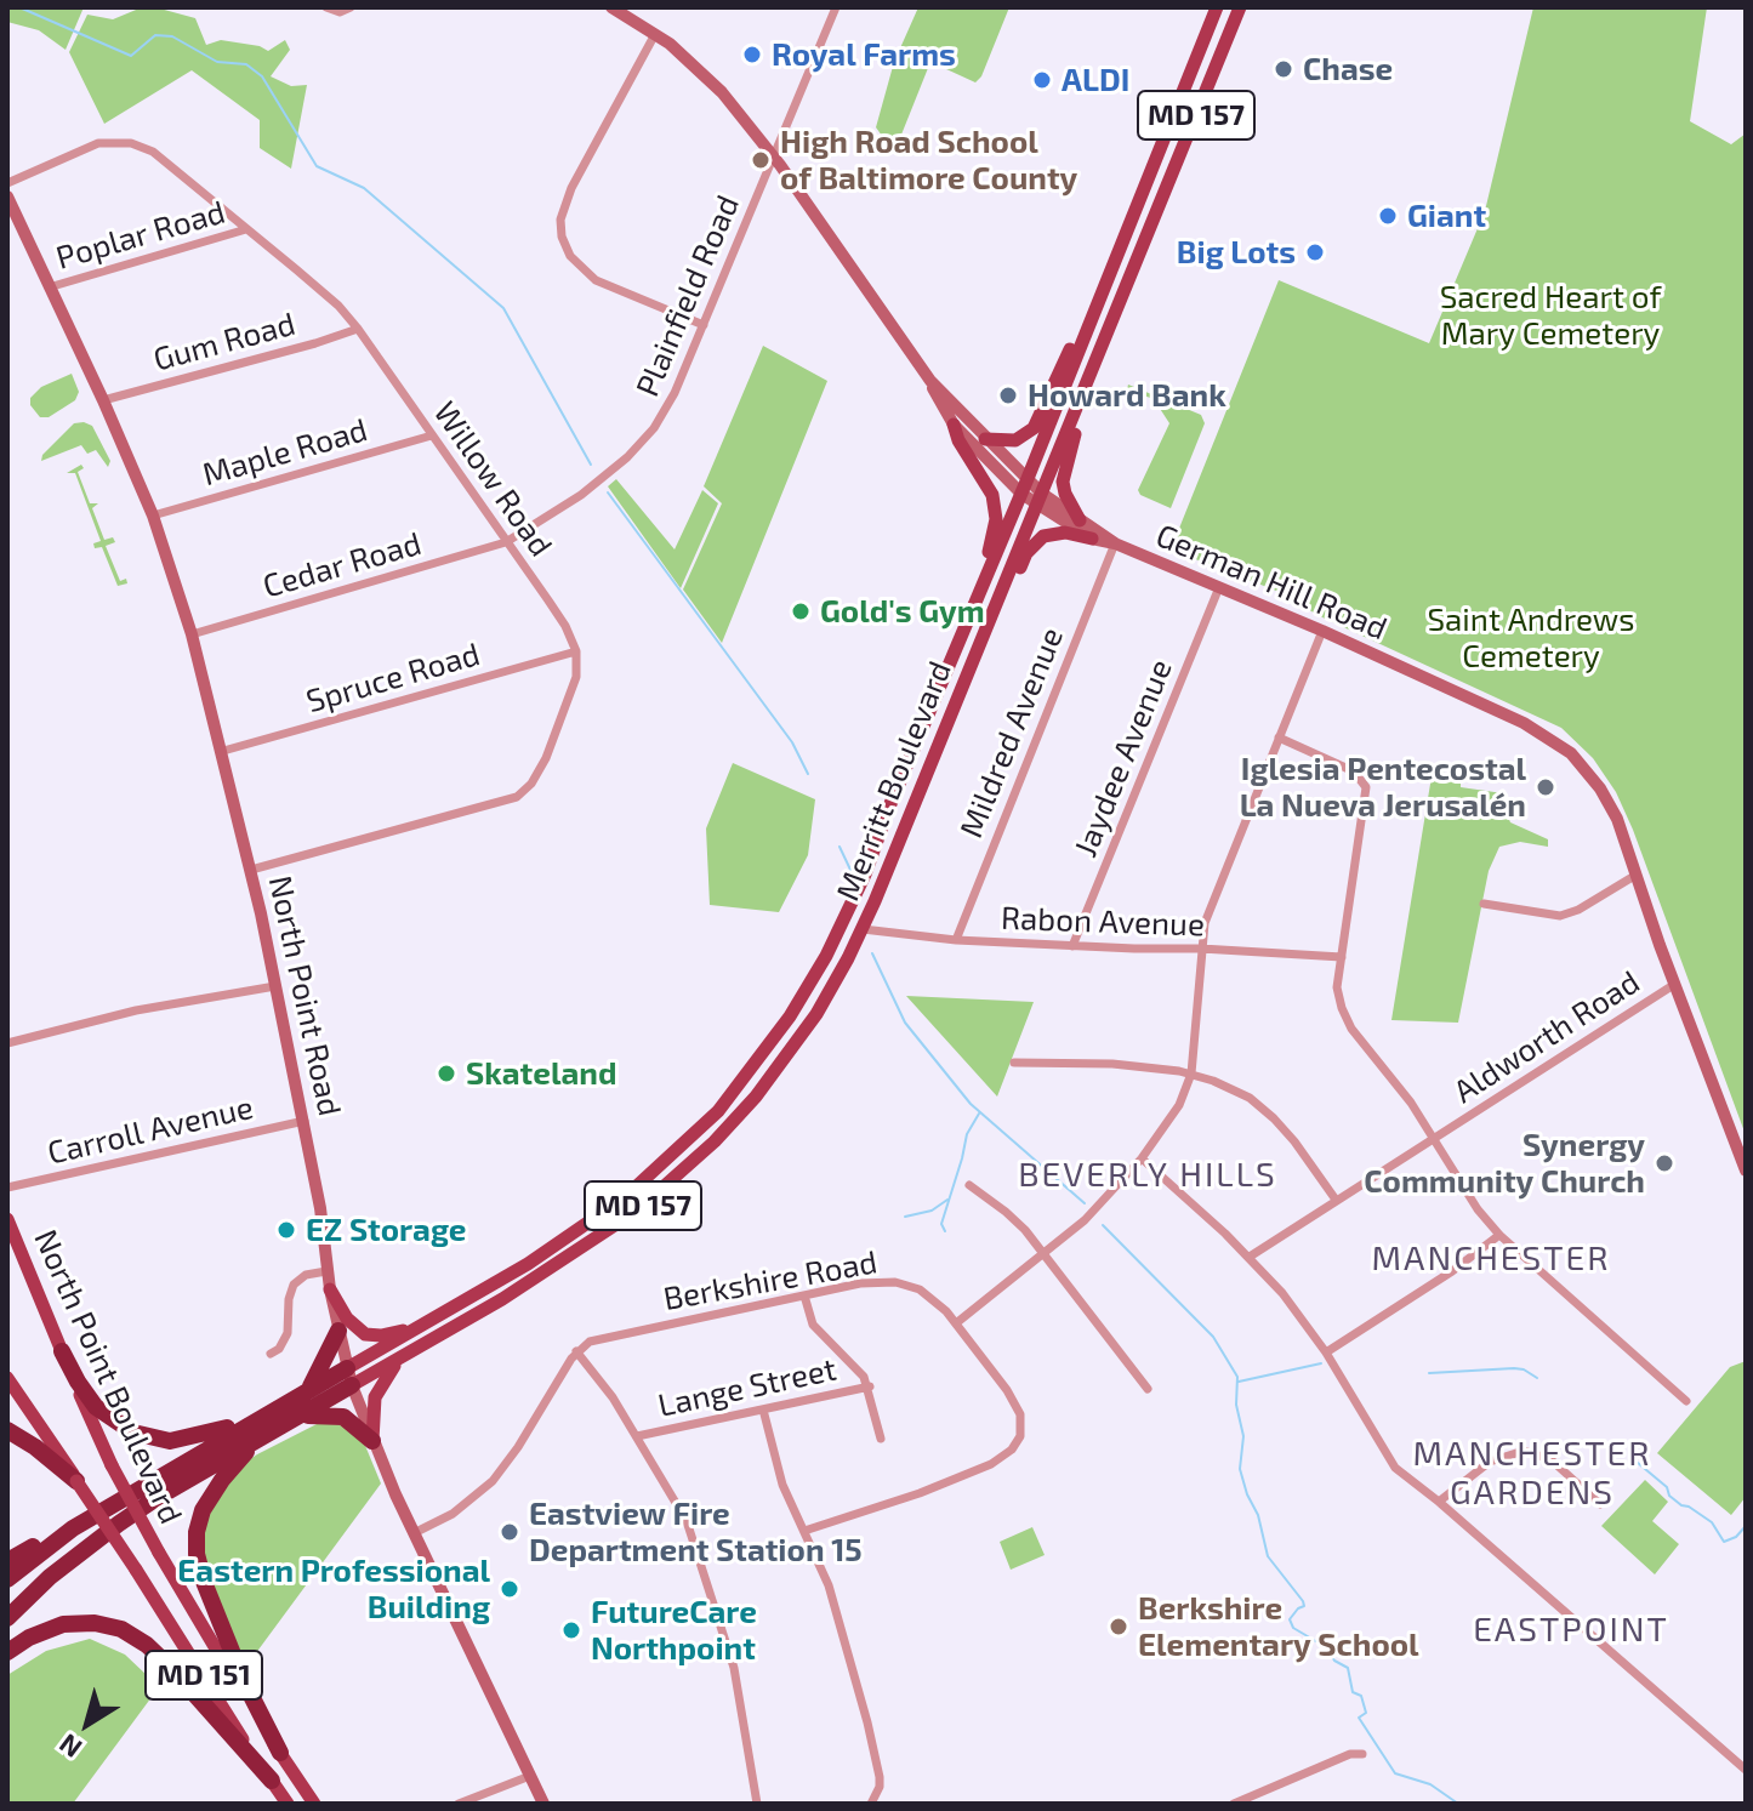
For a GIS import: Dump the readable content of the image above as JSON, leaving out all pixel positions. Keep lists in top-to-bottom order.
{
  "streets": {
    "main road": [
      "MD 157",
      "Merritt Boulevard",
      "North Point Boulevard",
      "MD 151"
    ],
    "street": [
      "Poplar Road",
      "Plainfield Road",
      "Gum Road",
      "Maple Road",
      "Willow Road",
      "Cedar Road",
      "German Hill Road",
      "Spruce Road",
      "Mildred Avenue",
      "Jaydee Avenue",
      "Rabon Avenue",
      "North Point Road",
      "Aldworth Road",
      "Carroll Avenue",
      "Berkshire Road",
      "Lange Street"
    ]
  },
  "crossings": [
    ["Poplar Road", "Willow Road"],
    ["Poplar Road", "North Point Road"],
    ["Plainfield Road", "Willow Road"],
    ["Plainfield Road", "Cedar Road"],
    ["Plainfield Road", "German Hill Road"],
    ["Gum Road", "Willow Road"],
    ["Gum Road", "North Point Road"],
    ["Maple Road", "Willow Road"],
    ["Maple Road", "North Point Road"],
    ["Willow Road", "Cedar Road"],
    ["Willow Road", "Spruce Road"],
    ["Cedar Road", "North Point Road"],
    ["German Hill Road", "Mildred Avenue"],
    ["German Hill Road", "Jaydee Avenue"],
    ["German Hill Road", "Merritt Boulevard"],
    ["German Hill Road", "Aldworth Road"],
    ["Spruce Road", "North Point Road"],
    ["Mildred Avenue", "Rabon Avenue"],
    ["Jaydee Avenue", "Rabon Avenue"],
    ["Merritt Boulevard", "Rabon Avenue"],
    ["Merritt Boulevard", "North Point Road"],
    ["North Point Road", "Carroll Avenue"]
  ],
  "districts": [
    "BEVERLY HILLS",
    "MANCHESTER",
    "MANCHESTER GARDENS",
    "EASTPOINT"
  ],
  "parks": ["Sacred Heart of Mary Cemetery", "Saint Andrews Cemetery"],
  "places": [
    "Royal Farms",
    "Chase",
    "ALDI",
    "High Road School of Baltimore County",
    "Giant",
    "Big Lots",
    "Howard Bank",
    "Gold's Gym",
    "Iglesia Pentecostal La Nueva Jerusalén",
    "Skateland",
    "Synergy Community Church",
    "EZ Storage",
    "Eastview Fire Department Station 15",
    "Eastern Professional Building",
    "Berkshire Elementary School",
    "FutureCare Northpoint"
  ],
  "north": "bottom left"
}
